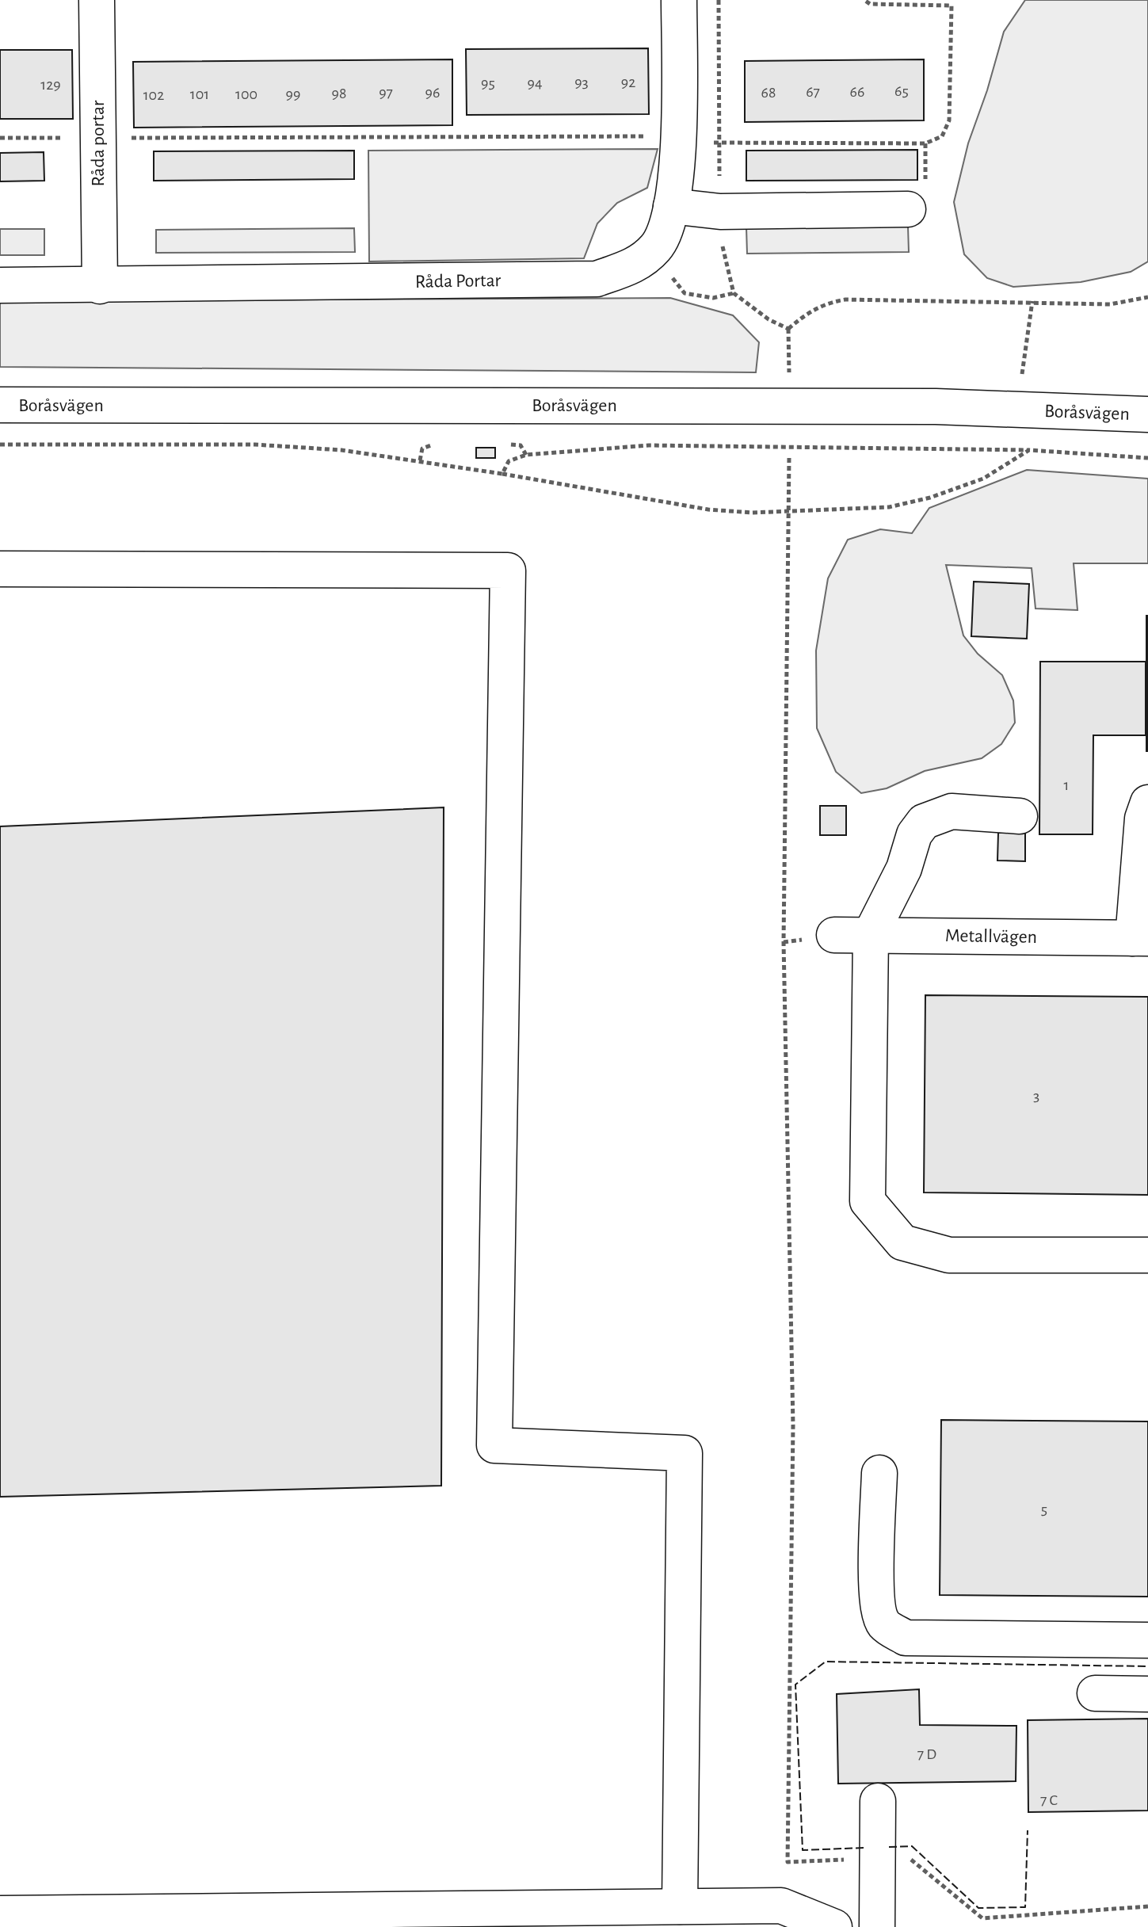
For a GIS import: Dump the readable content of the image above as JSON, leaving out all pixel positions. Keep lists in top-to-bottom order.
{
  "streets": {
    "street": [
      "Råda portar",
      "Råda Portar",
      "Boråsvägen",
      "Metallvägen"
    ]
  },
  "crossings": [
    ["Råda portar", "Råda Portar"]
  ],
  "house_numbers": [
    "93",
    "92",
    "95",
    "94",
    "129",
    "65",
    "67",
    "66",
    "97",
    "96",
    "68",
    "98",
    "101",
    "100",
    "99",
    "102",
    "1",
    "3",
    "5",
    "7 D",
    "7 C"
  ]
}
